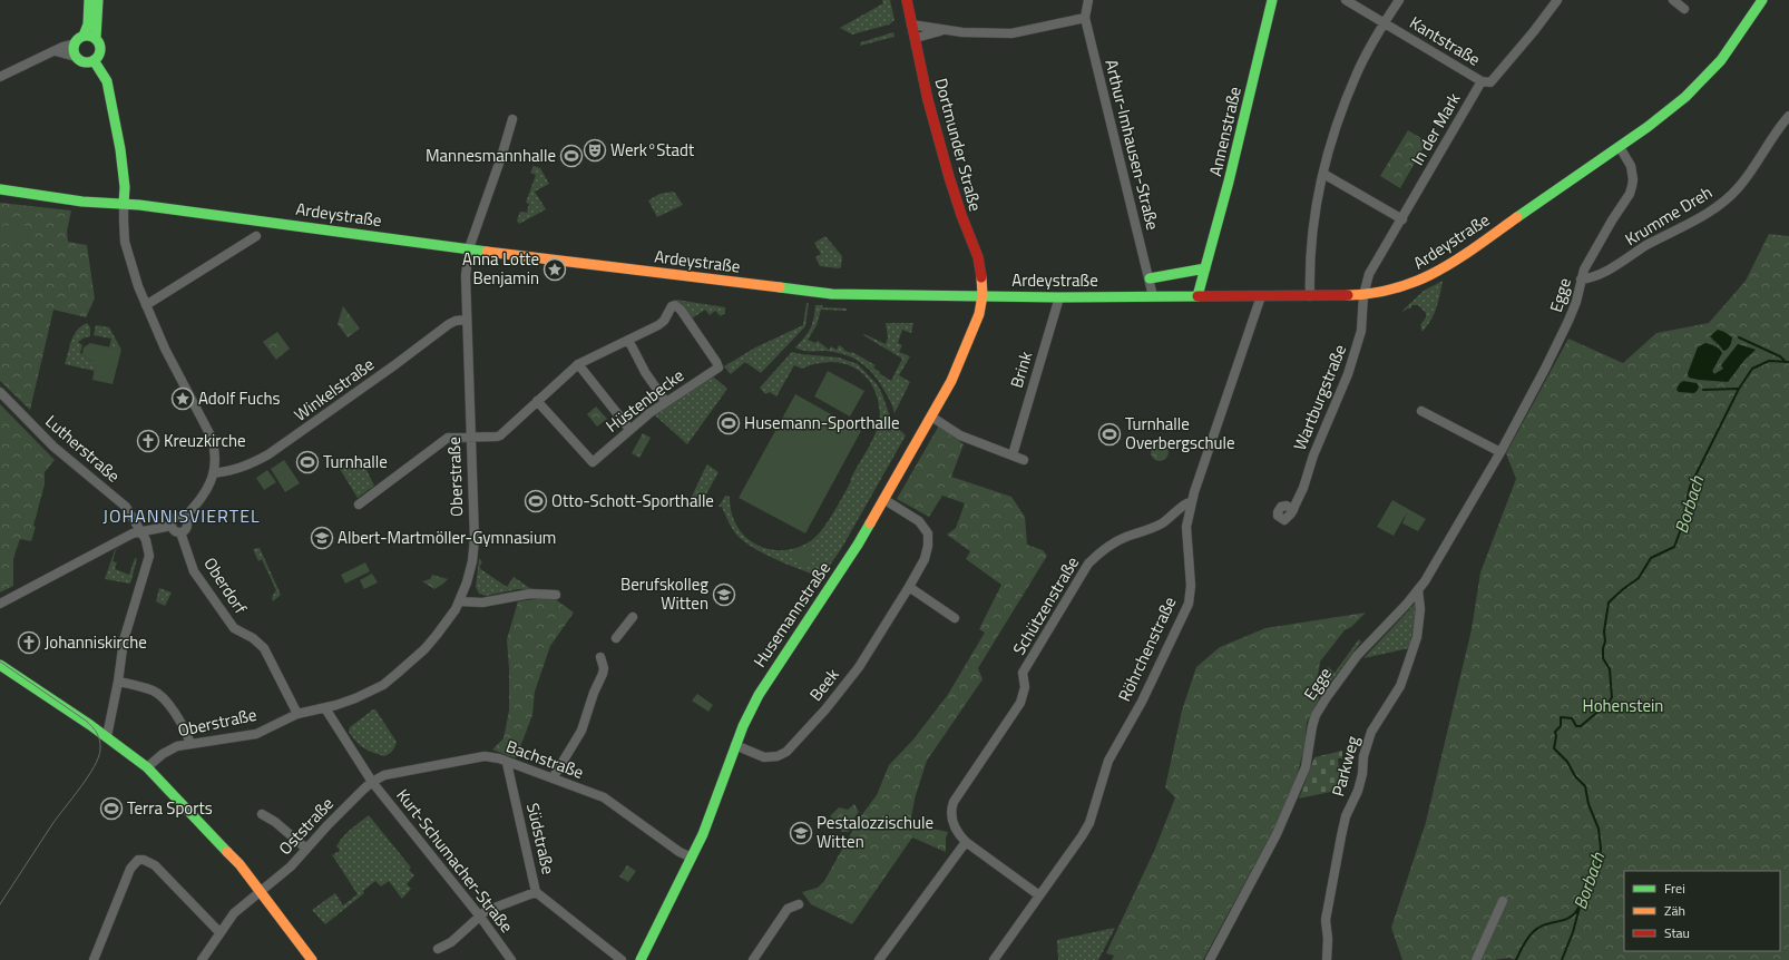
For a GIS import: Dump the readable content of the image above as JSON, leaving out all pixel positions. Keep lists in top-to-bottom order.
{
  "streets": {
    "main road": [
      "Annenstraße",
      "Dortmunder Straße",
      "Ardeystraße",
      "Husemannstraße"
    ],
    "street": [
      "Kantstraße",
      "In der Mark",
      "Arthur-Imhausen-Straße",
      "Krumme Dreh",
      "Egge",
      "Brink",
      "Winkelstraße",
      "Wartburgstraße",
      "Hüstenbecke",
      "Lutherstraße",
      "Oberstraße",
      "Oberdorf",
      "Schützenstraße",
      "Röhrchenstraße",
      "Beek",
      "Bachstraße",
      "Parkweg",
      "Oststraße",
      "Südstraße",
      "Kurt-Schumacher-Straße"
    ]
  },
  "crossings": [
    ["Kantstraße", "In der Mark"],
    ["In der Mark", "Ardeystraße"],
    ["In der Mark", "Wartburgstraße"],
    ["Annenstraße", "Ardeystraße"],
    ["Dortmunder Straße", "Ardeystraße"],
    ["Dortmunder Straße", "Husemannstraße"],
    ["Arthur-Imhausen-Straße", "Ardeystraße"],
    ["Ardeystraße", "Egge"],
    ["Ardeystraße", "Brink"],
    ["Ardeystraße", "Wartburgstraße"],
    ["Ardeystraße", "Oberstraße"],
    ["Ardeystraße", "Husemannstraße"],
    ["Ardeystraße", "Röhrchenstraße"],
    ["Krumme Dreh", "Egge"],
    ["Egge", "Parkweg"],
    ["Winkelstraße", "Oberstraße"],
    ["Oberstraße", "Oberdorf"],
    ["Oberstraße", "Kurt-Schumacher-Straße"],
    ["Schützenstraße", "Röhrchenstraße"],
    ["Husemannstraße", "Beek"],
    ["Husemannstraße", "Bachstraße"],
    ["Bachstraße", "Oststraße"],
    ["Bachstraße", "Südstraße"],
    ["Bachstraße", "Kurt-Schumacher-Straße"],
    ["Oststraße", "Kurt-Schumacher-Straße"]
  ],
  "districts": ["JOHANNISVIERTEL"],
  "water": ["Borbach"],
  "parks": ["Hohenstein"],
  "places": {
    "theatre": ["Werk°Stadt"],
    "sports": [
      "Mannesmannhalle",
      "Husemann-Sporthalle",
      "Turnhalle Overbergschule",
      "Turnhalle",
      "Otto-Schott-Sporthalle",
      "Terra Sports"
    ],
    "place": ["Anna Lotte Benjamin", "Adolf Fuchs"],
    "church": ["Kreuzkirche", "Johanniskirche"],
    "school or university": ["Albert-Martmöller-Gymnasium", "Berufskolleg Witten", "Pestalozzischule Witten"]
  },
  "legend": ["Frei", "Zäh", "Stau"]
}
